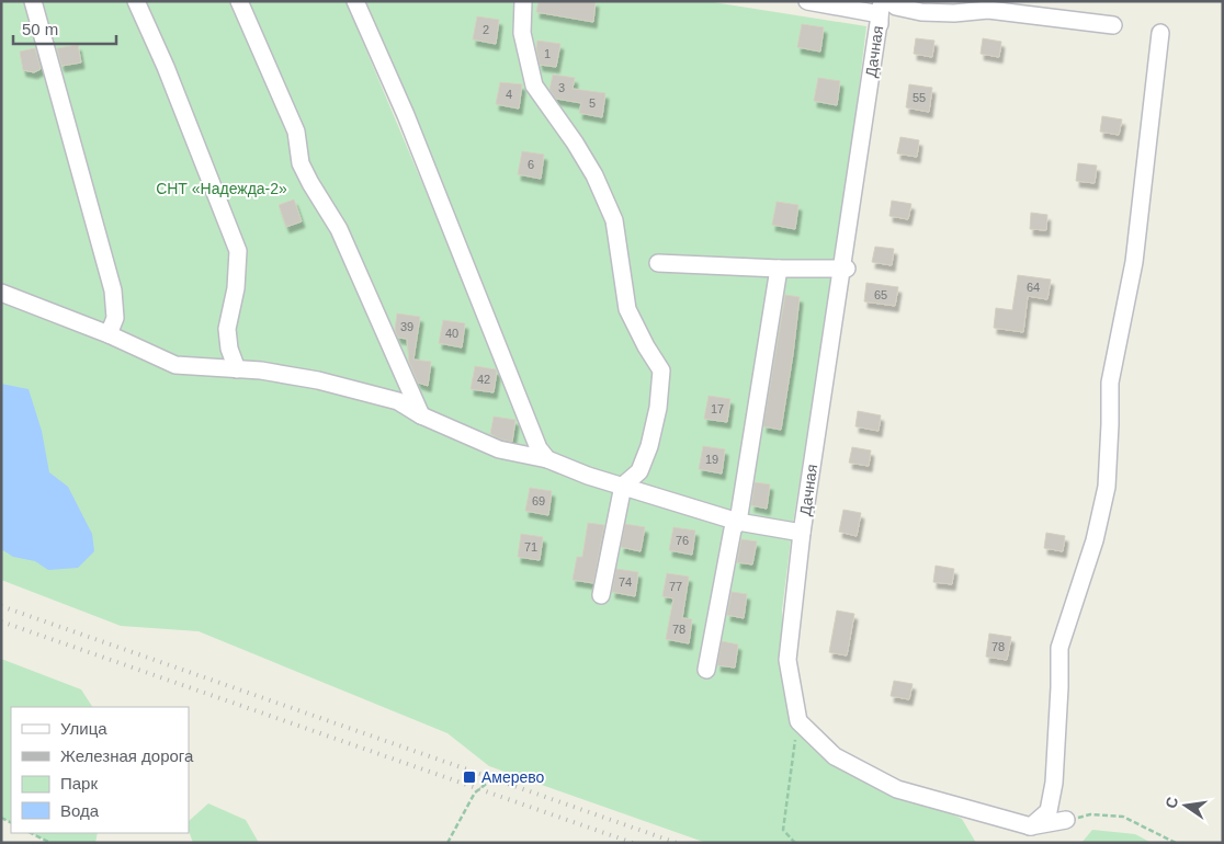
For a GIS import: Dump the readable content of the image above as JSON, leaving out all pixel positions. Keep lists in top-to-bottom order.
{
  "streets": {
    "street": ["Дачная"]
  },
  "parks": ["СНТ «Надежда-2»"],
  "places": {
    "transit": ["Амерево"]
  },
  "house_numbers": [
    "2",
    "1",
    "3",
    "4",
    "55",
    "5",
    "6",
    "64",
    "65",
    "39",
    "40",
    "42",
    "17",
    "19",
    "69",
    "76",
    "71",
    "74",
    "77",
    "78",
    "78"
  ],
  "legend": [
    "Улица",
    "Железная дорога",
    "Парк",
    "Вода"
  ],
  "scale_bar": "50 m",
  "north": "left"
}
